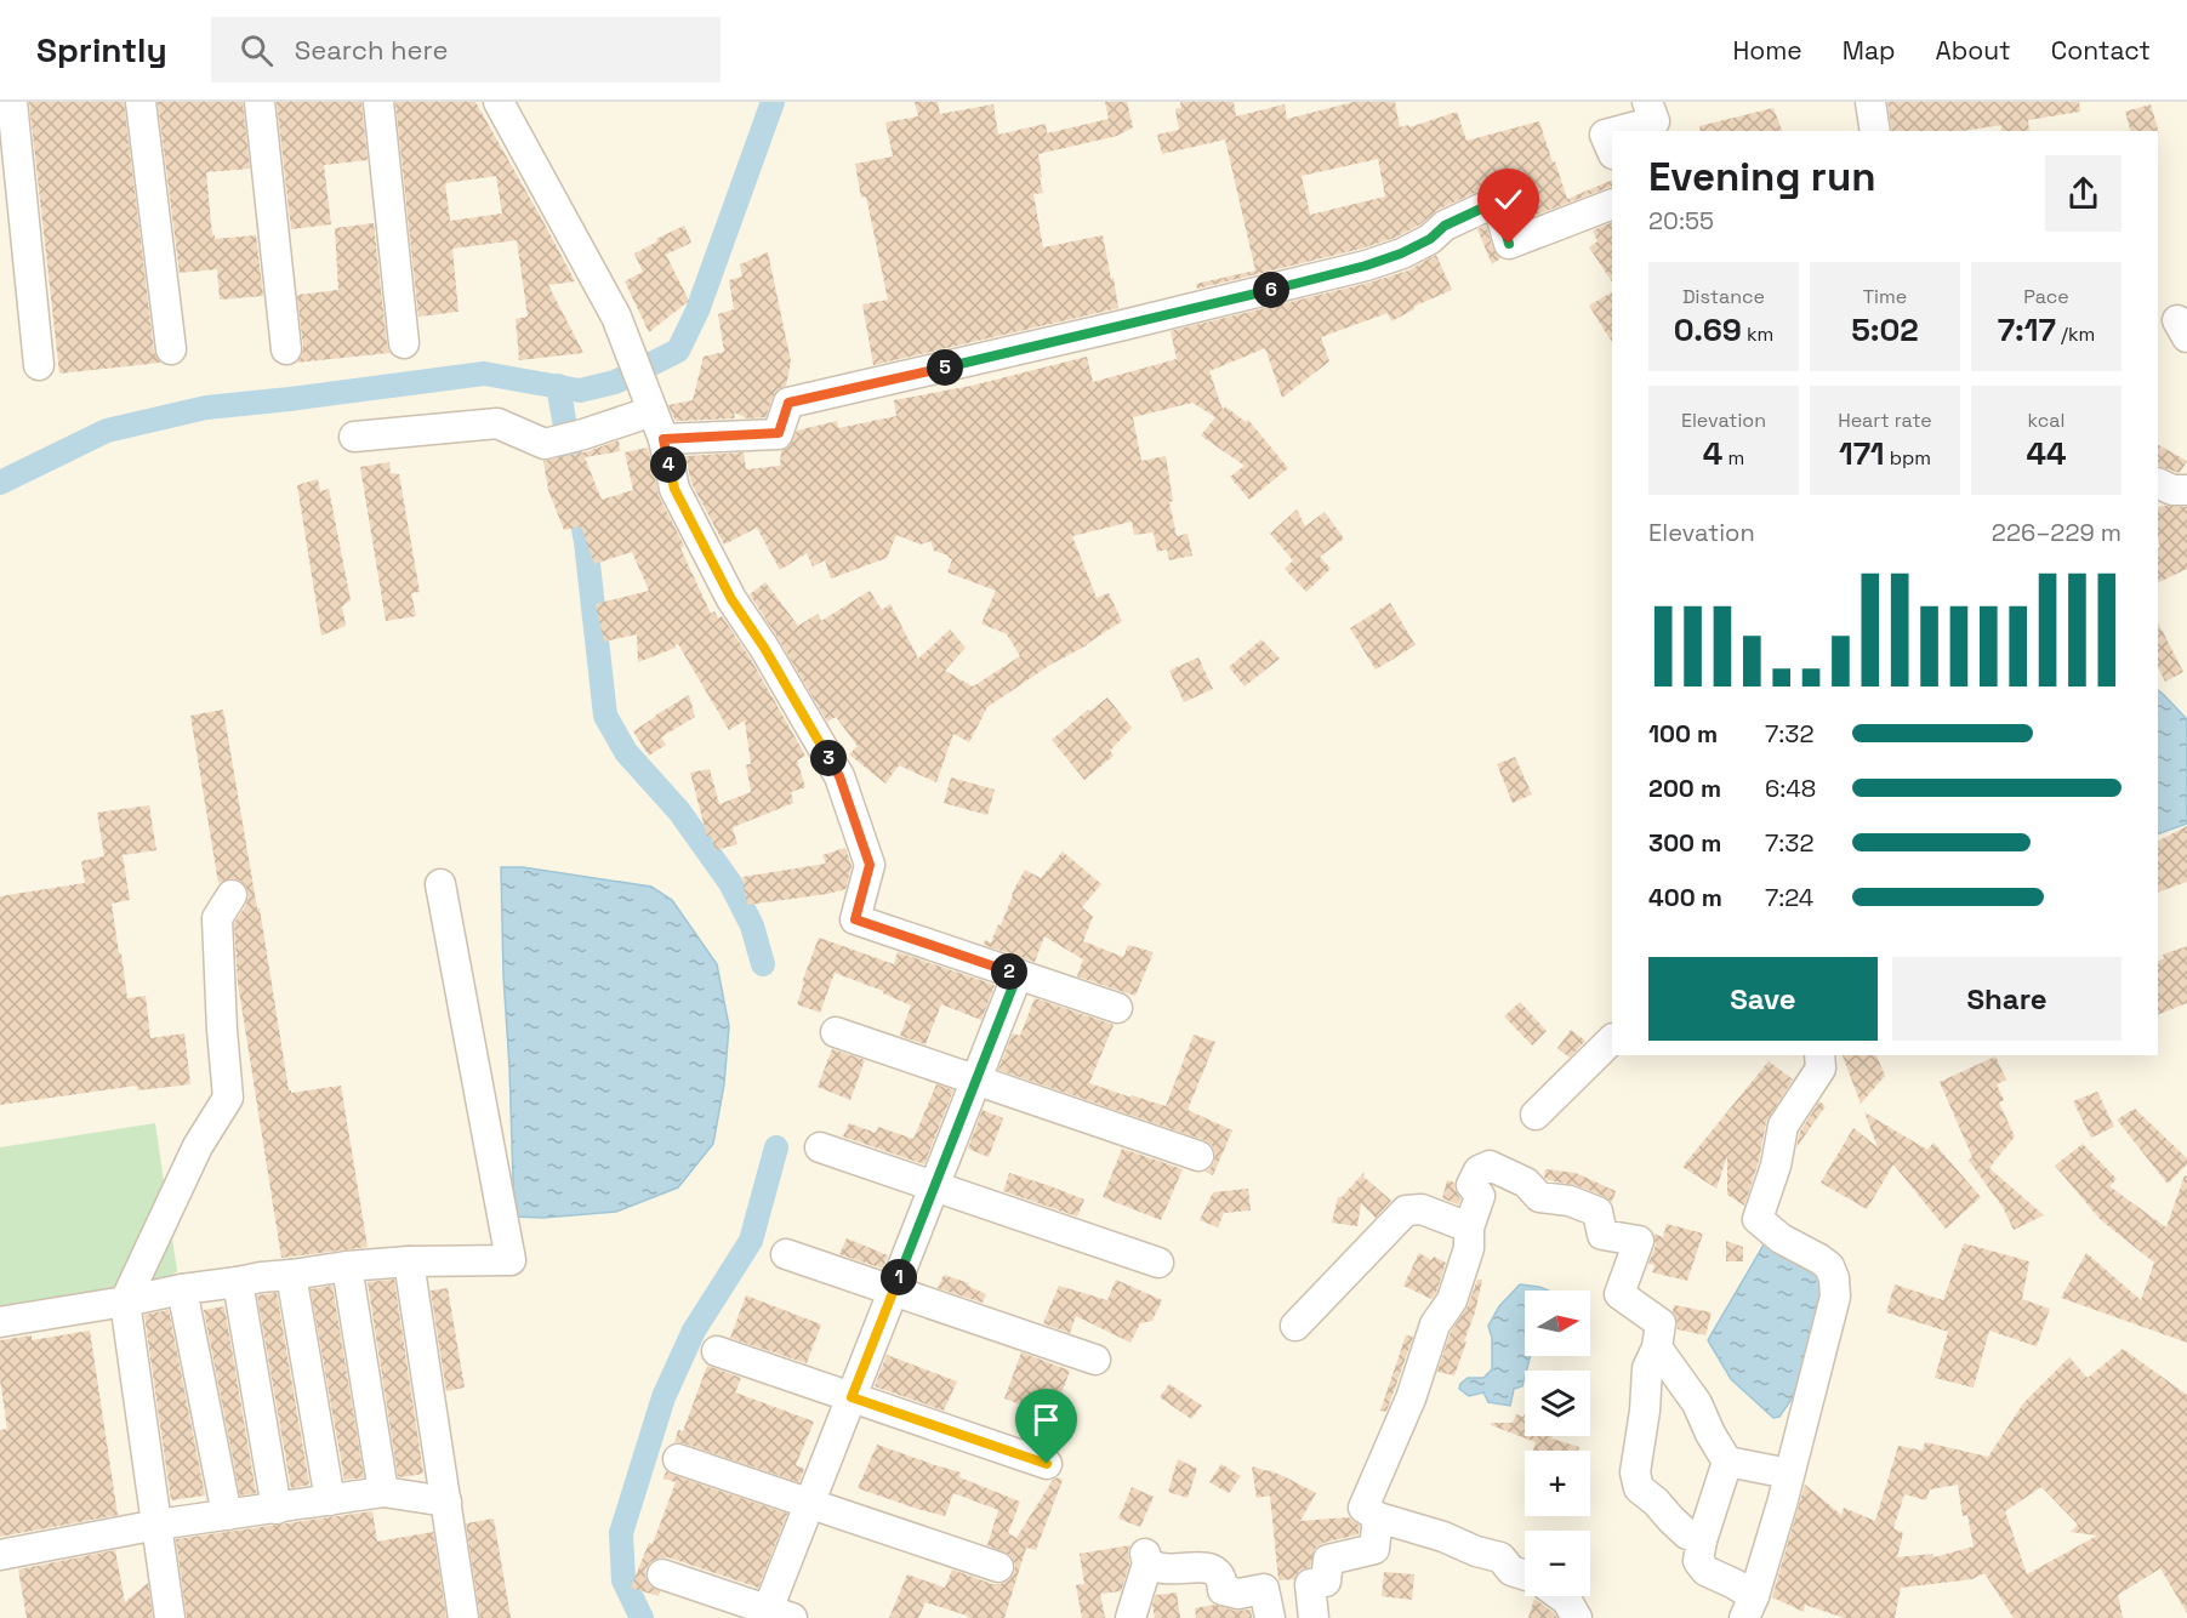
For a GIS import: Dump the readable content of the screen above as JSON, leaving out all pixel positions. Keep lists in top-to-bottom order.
{
  "north": "right",
  "page": {
    "header": "Sprintly",
    "search": "Search here",
    "nav": [
      "Home",
      "Map",
      "About",
      "Contact"
    ],
    "heading": ["Evening run", "20:55"],
    "stats": [
      ["Distance", "0.69 km"],
      ["Time", "5:02"],
      ["Pace", "7:17 /km"],
      ["Elevation", "4 m"],
      ["Heart rate", "171 bpm"],
      ["kcal", "44"]
    ],
    "pins": [
      "6",
      "5",
      "4",
      "3",
      "2",
      "1"
    ],
    "chart": ["Elevation", "226–229 m"],
    "list": [
      {
        "name": "100 m",
        "note": "7:32"
      },
      {
        "name": "200 m",
        "note": "6:48"
      },
      {
        "name": "300 m",
        "note": "7:32"
      },
      {
        "name": "400 m",
        "note": "7:24"
      }
    ],
    "buttons": ["Save", "Share"],
    "map_buttons": ["+", "−"]
  }
}
